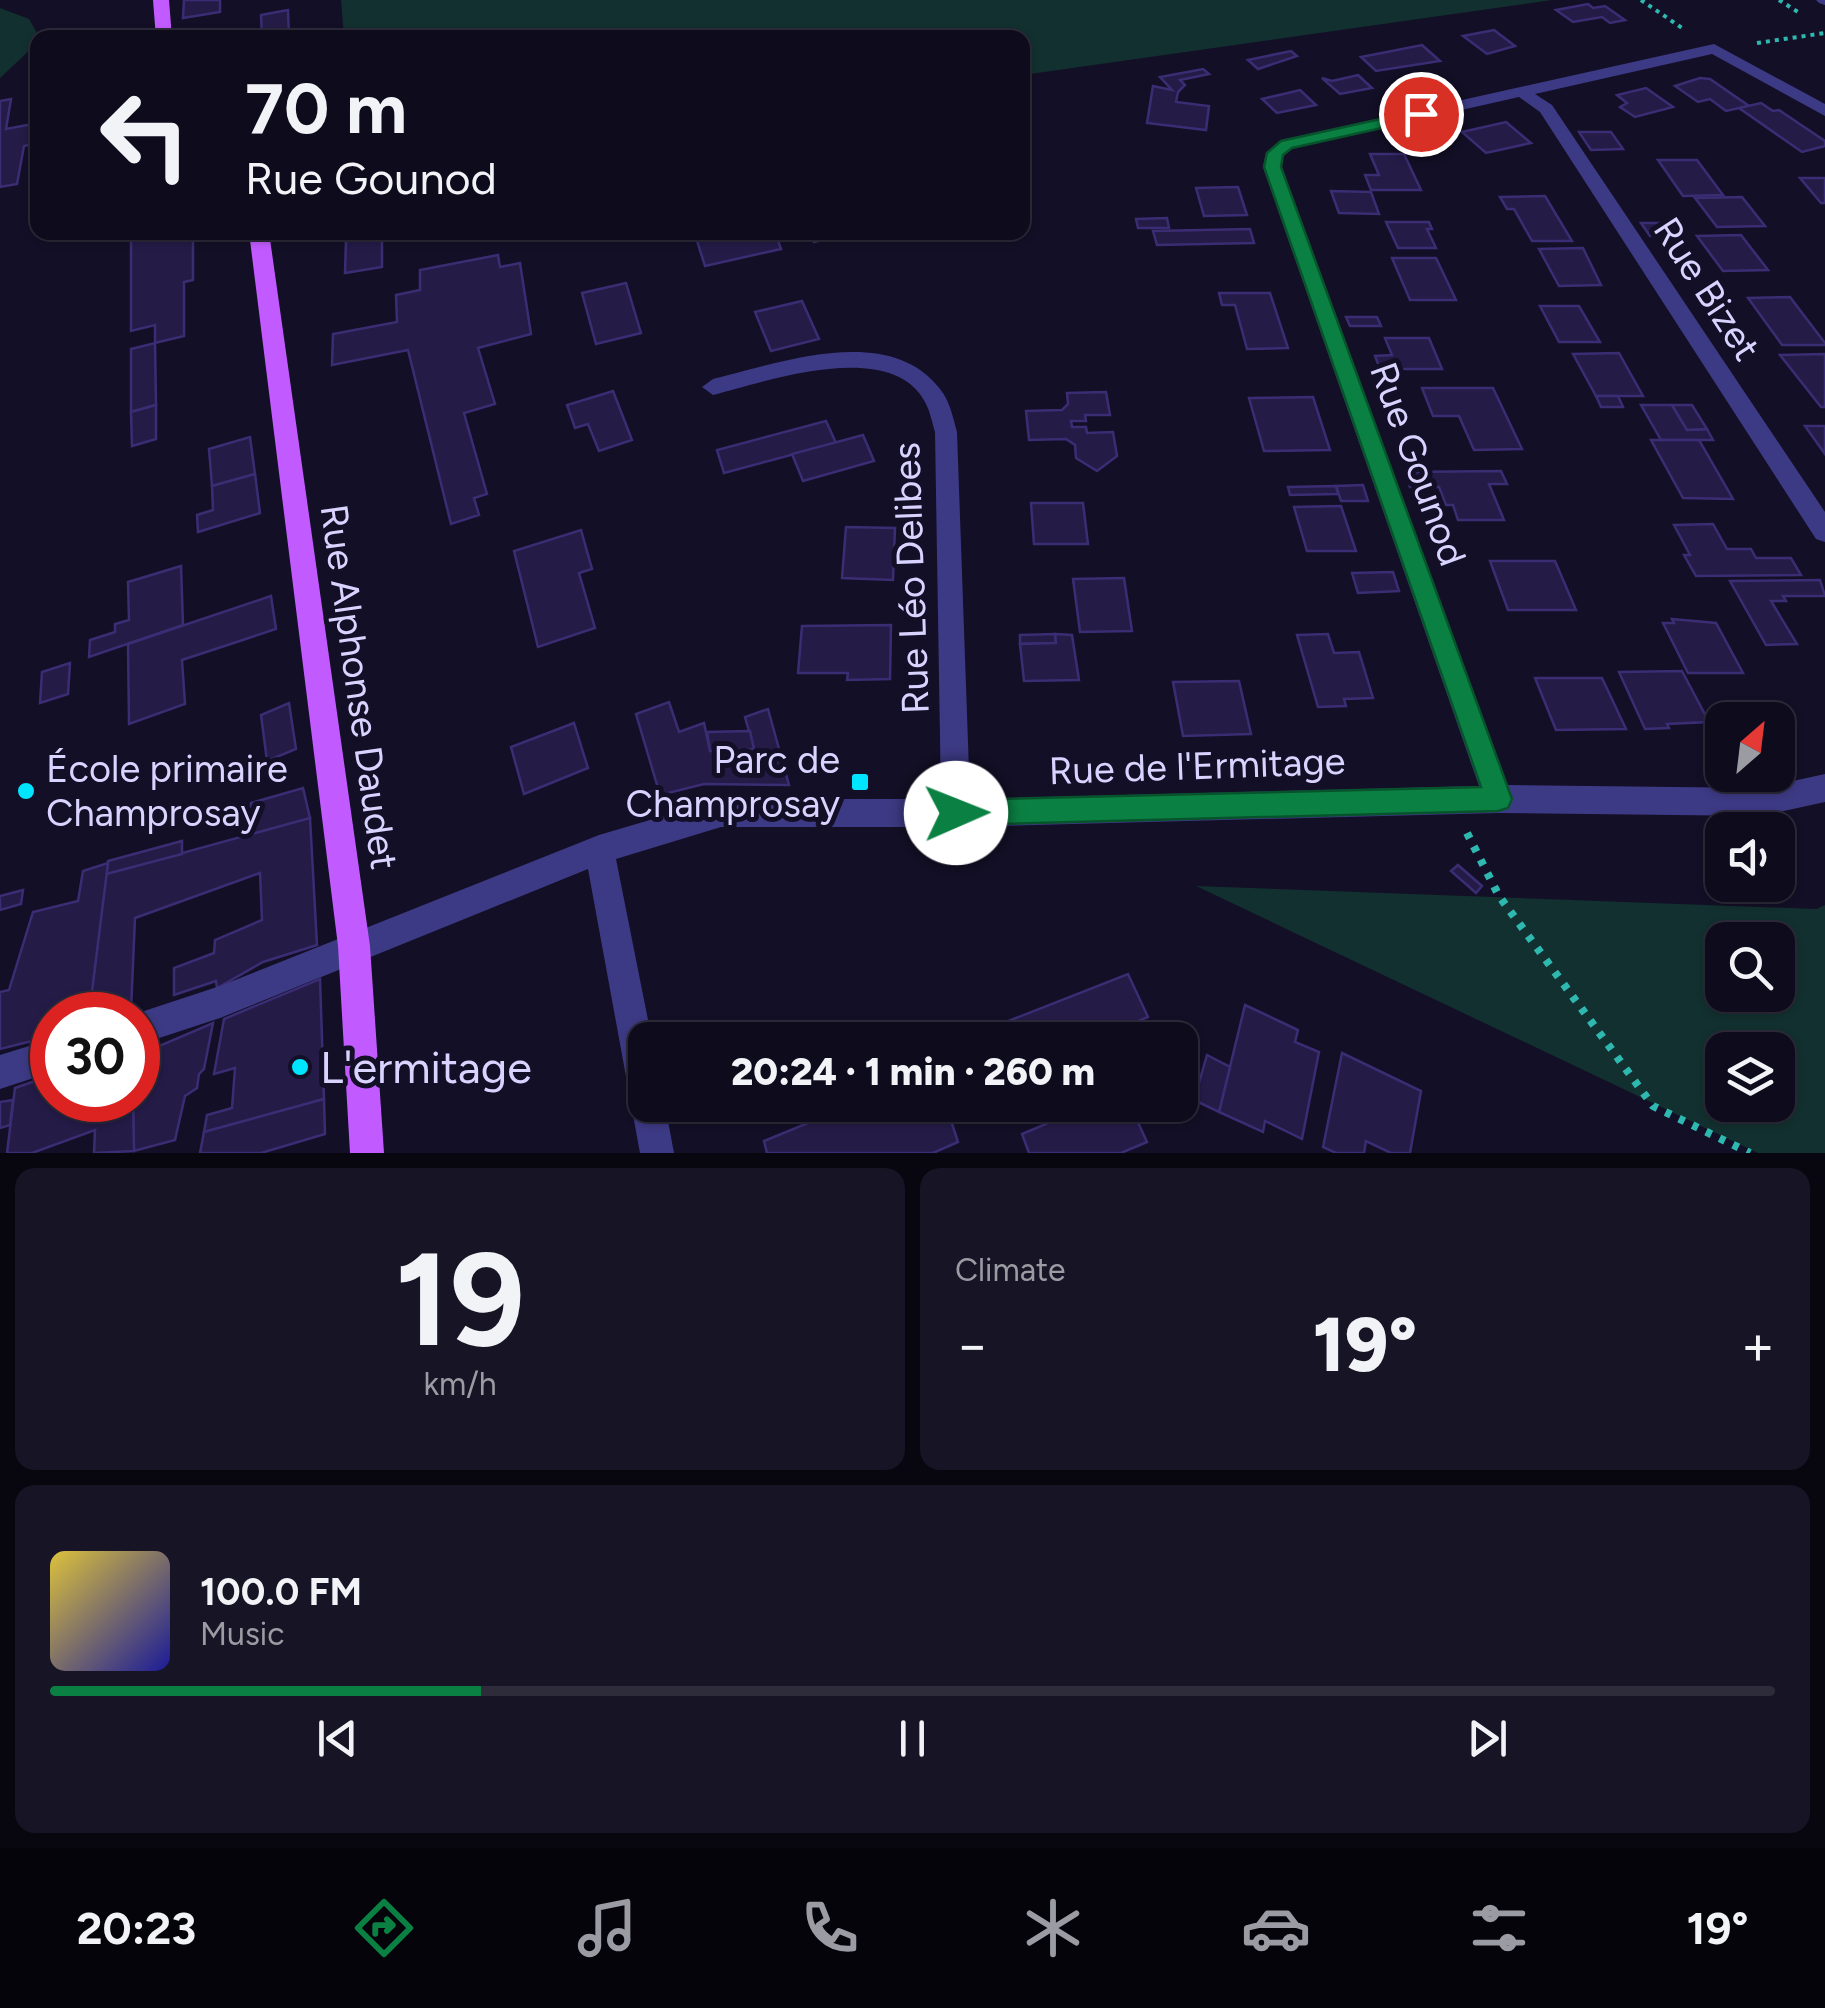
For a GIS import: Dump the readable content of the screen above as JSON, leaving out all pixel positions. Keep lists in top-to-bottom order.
{
  "streets": {
    "main road": ["Rue Alphonse Daudet"],
    "street": [
      "Rue Bizet",
      "Rue Gounod",
      "Rue Léo Delibes",
      "Rue de l'Ermitage"
    ]
  },
  "crossings": [
    ["Rue Bizet", "Rue Gounod"],
    ["Rue Gounod", "Rue de l'Ermitage"],
    ["Rue Léo Delibes", "Rue de l'Ermitage"],
    ["Rue Alphonse Daudet", "Rue de l'Ermitage"]
  ],
  "places": {
    "transit": ["Parc de Champrosay"],
    "other": ["École primaire Champrosay", "L'ermitage"]
  },
  "north": "top right",
  "page": {
    "turn": ["70 m", "Rue Gounod"],
    "limit": "30",
    "trip": "20:24 · 1 min · 260 m",
    "tile": [
      ["19", "km/h"],
      "Climate"
    ],
    "heat": ["−", "19°", "+"],
    "song": ["100.0 FM", "Music"],
    "tabs": ["20:23", "19°"]
  }
}
